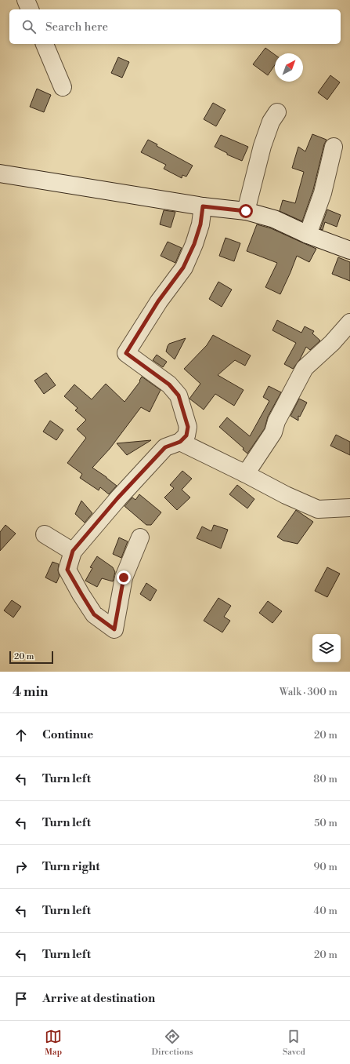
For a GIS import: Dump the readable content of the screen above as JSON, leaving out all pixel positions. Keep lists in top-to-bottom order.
{
  "scale_bar": "20 m",
  "north": "top right",
  "page": {
    "search": "Search here",
    "scale": "20 m",
    "heading": ["4 min", "Walk · 300 m"],
    "list": [
      ["Continue", "20 m"],
      ["Turn left", "80 m"],
      ["Turn left", "50 m"],
      ["Turn right", "90 m"],
      ["Turn left", "40 m"],
      ["Turn left", "20 m"],
      "Arrive at destination"
    ],
    "nav": ["Map", "Directions", "Saved"]
  }
}
